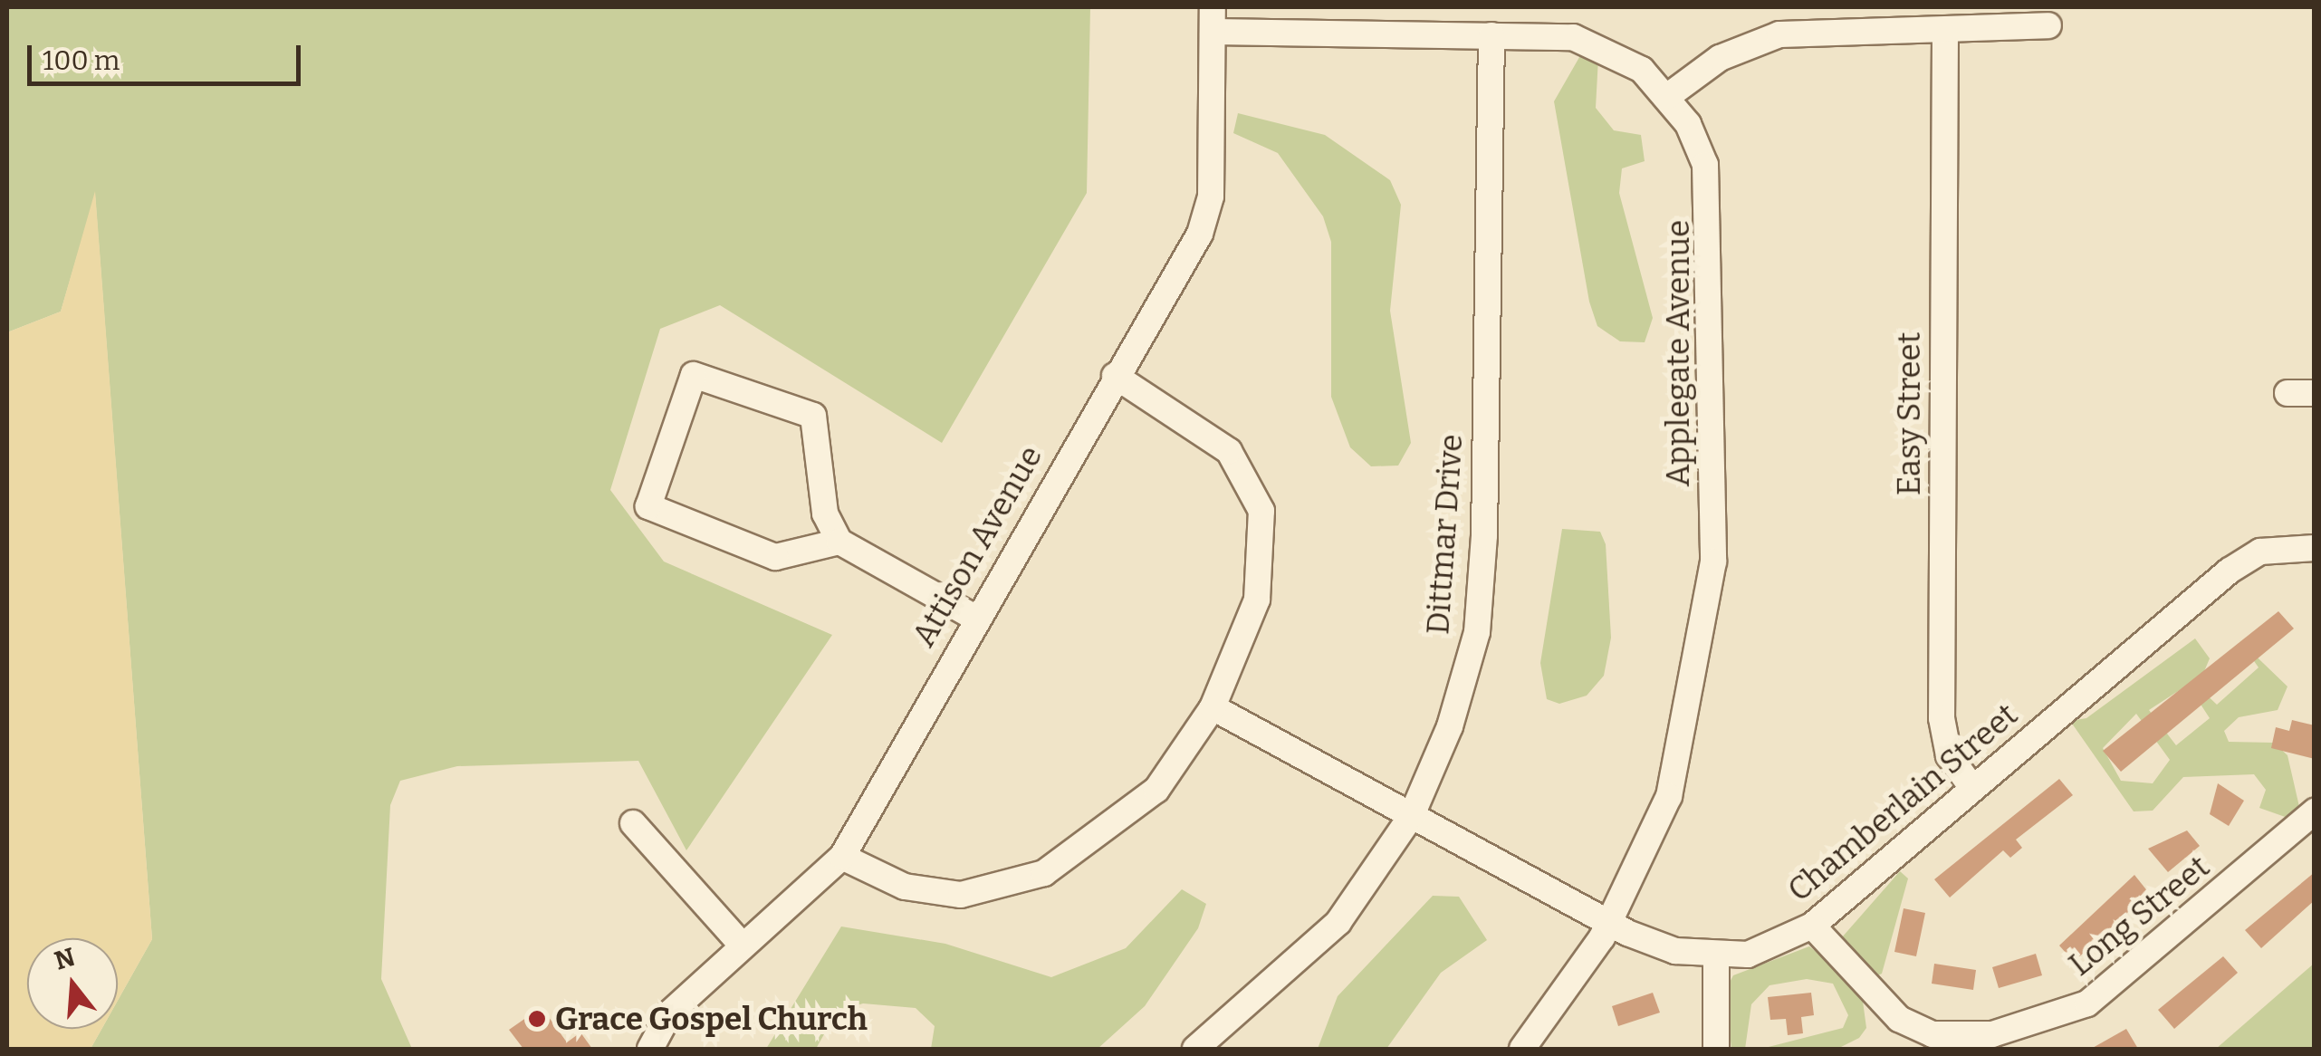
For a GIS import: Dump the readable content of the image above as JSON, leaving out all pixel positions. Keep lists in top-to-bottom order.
{
  "streets": {
    "street": [
      "Applegate Avenue",
      "Easy Street",
      "Dittmar Drive",
      "Attison Avenue",
      "Chamberlain Street",
      "Long Street"
    ]
  },
  "crossings": [
    ["Applegate Avenue", "Dittmar Drive"],
    ["Applegate Avenue", "Attison Avenue"],
    ["Applegate Avenue", "Chamberlain Street"],
    ["Easy Street", "Chamberlain Street"],
    ["Dittmar Drive", "Chamberlain Street"],
    ["Chamberlain Street", "Long Street"]
  ],
  "places": ["Grace Gospel Church"],
  "scale_bar": "100 m",
  "north": "top"
}
